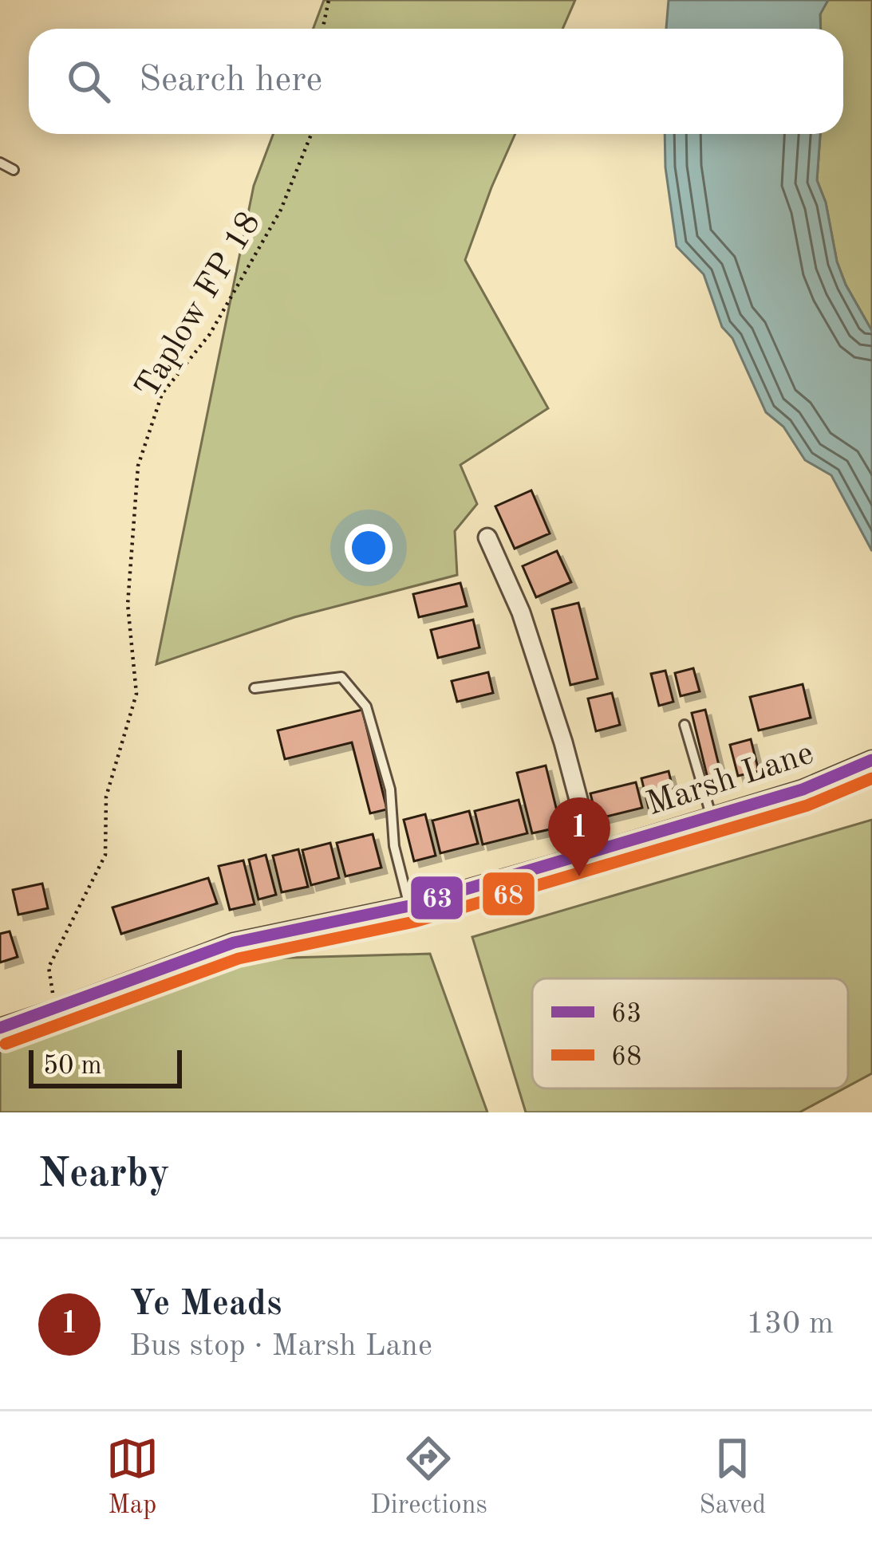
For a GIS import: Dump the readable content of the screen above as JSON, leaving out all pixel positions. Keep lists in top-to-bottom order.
{
  "streets": {
    "street": ["Marsh Lane"],
    "path": ["Taplow FP 18"]
  },
  "crossings": [
    ["Taplow FP 18", "Marsh Lane"]
  ],
  "lines": ["transit line 63", "transit line 68"],
  "legend": ["63", "68"],
  "scale_bar": "50 m",
  "page": {
    "search": "Search here",
    "pins": "1",
    "scale": "50 m",
    "heading": "Nearby",
    "list": [
      {
        "mark": "1",
        "name": "Ye Meads",
        "note": "Bus stop · Marsh Lane",
        "value": "130 m"
      }
    ],
    "nav": ["Map", "Directions", "Saved"]
  }
}
